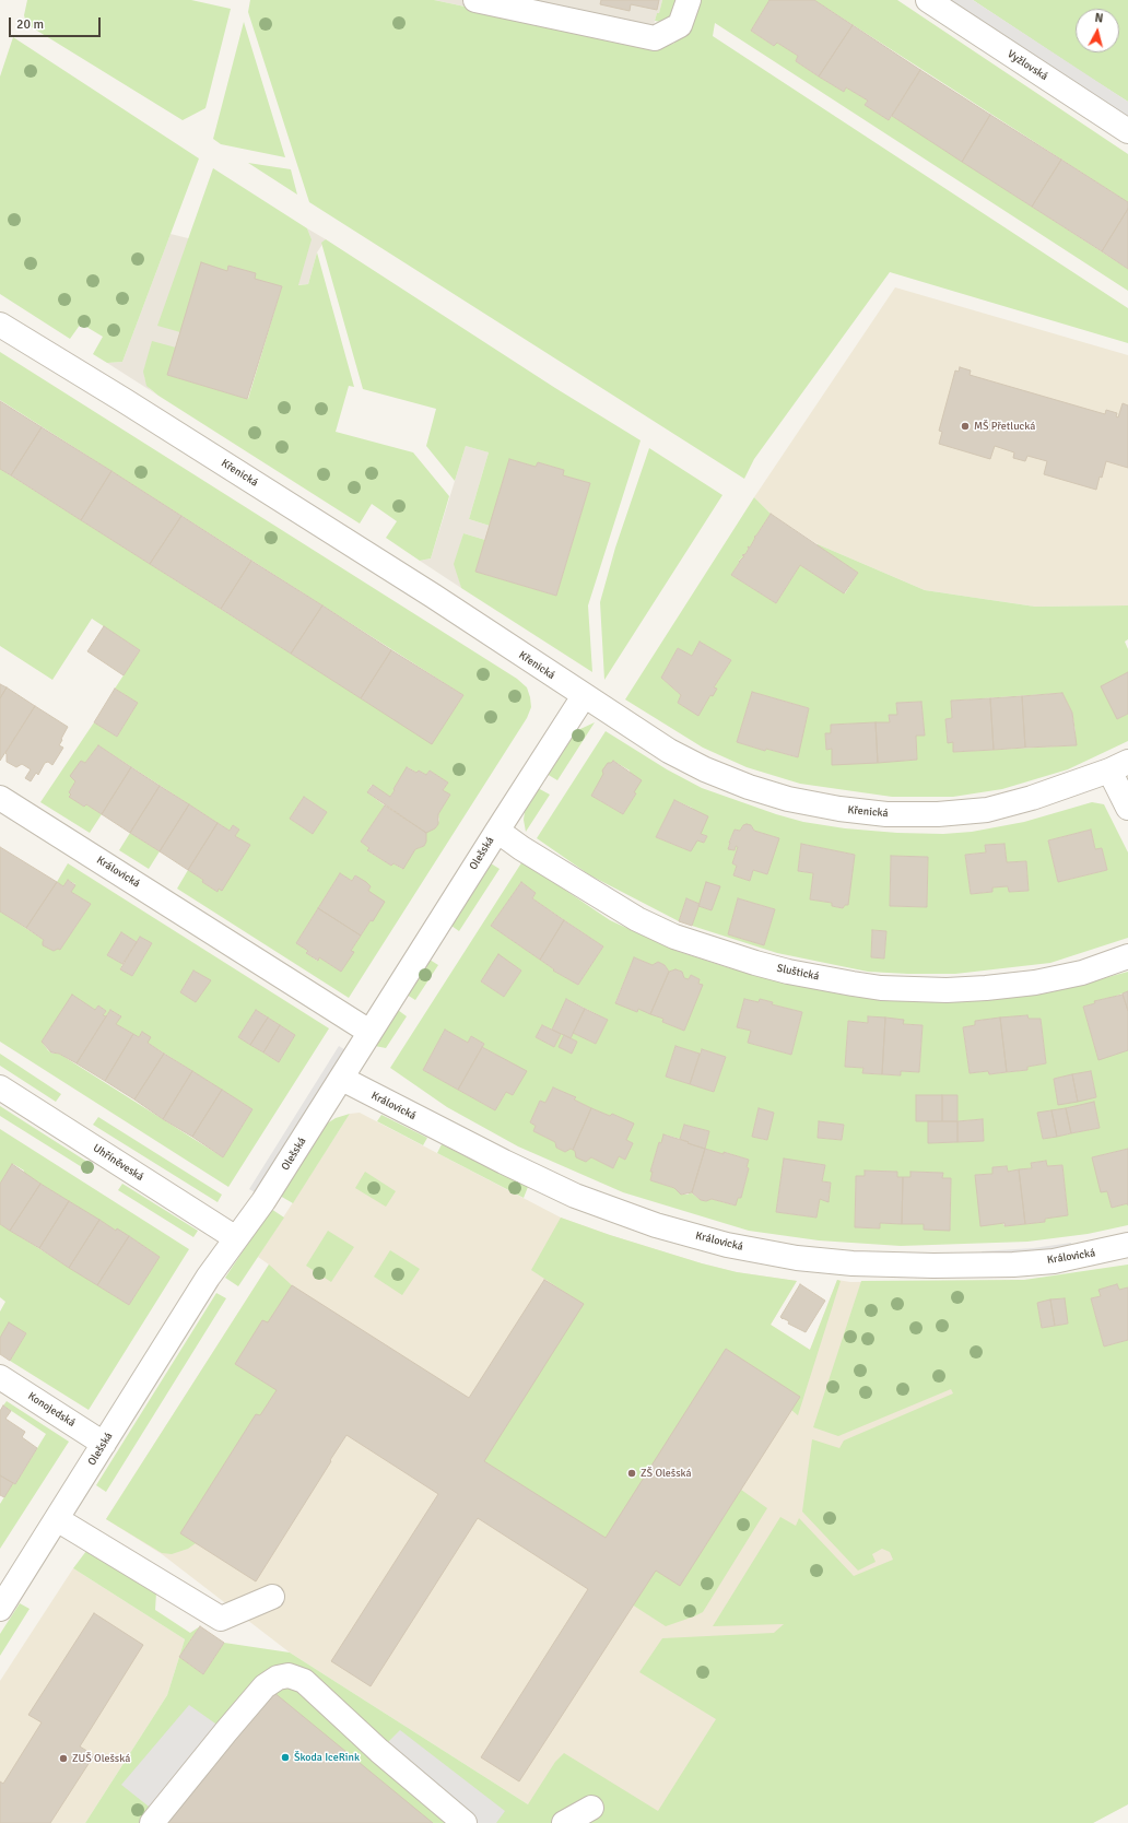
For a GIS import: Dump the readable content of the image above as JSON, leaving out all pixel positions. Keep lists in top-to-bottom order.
{
  "streets": {
    "street": [
      "Vyžlovská",
      "Křenická",
      "Olešská",
      "Královická",
      "Sluštická",
      "Uhříněveská",
      "Konojedská"
    ]
  },
  "crossings": [
    ["Křenická", "Olešská"],
    ["Olešská", "Královická"],
    ["Olešská", "Sluštická"],
    ["Olešská", "Uhříněveská"],
    ["Olešská", "Konojedská"]
  ],
  "places": [
    "MŠ Přetlucká",
    "ZŠ Olešská",
    "Škoda IceRink",
    "ZUŠ Olešská"
  ],
  "scale_bar": "20 m",
  "north": "top"
}
